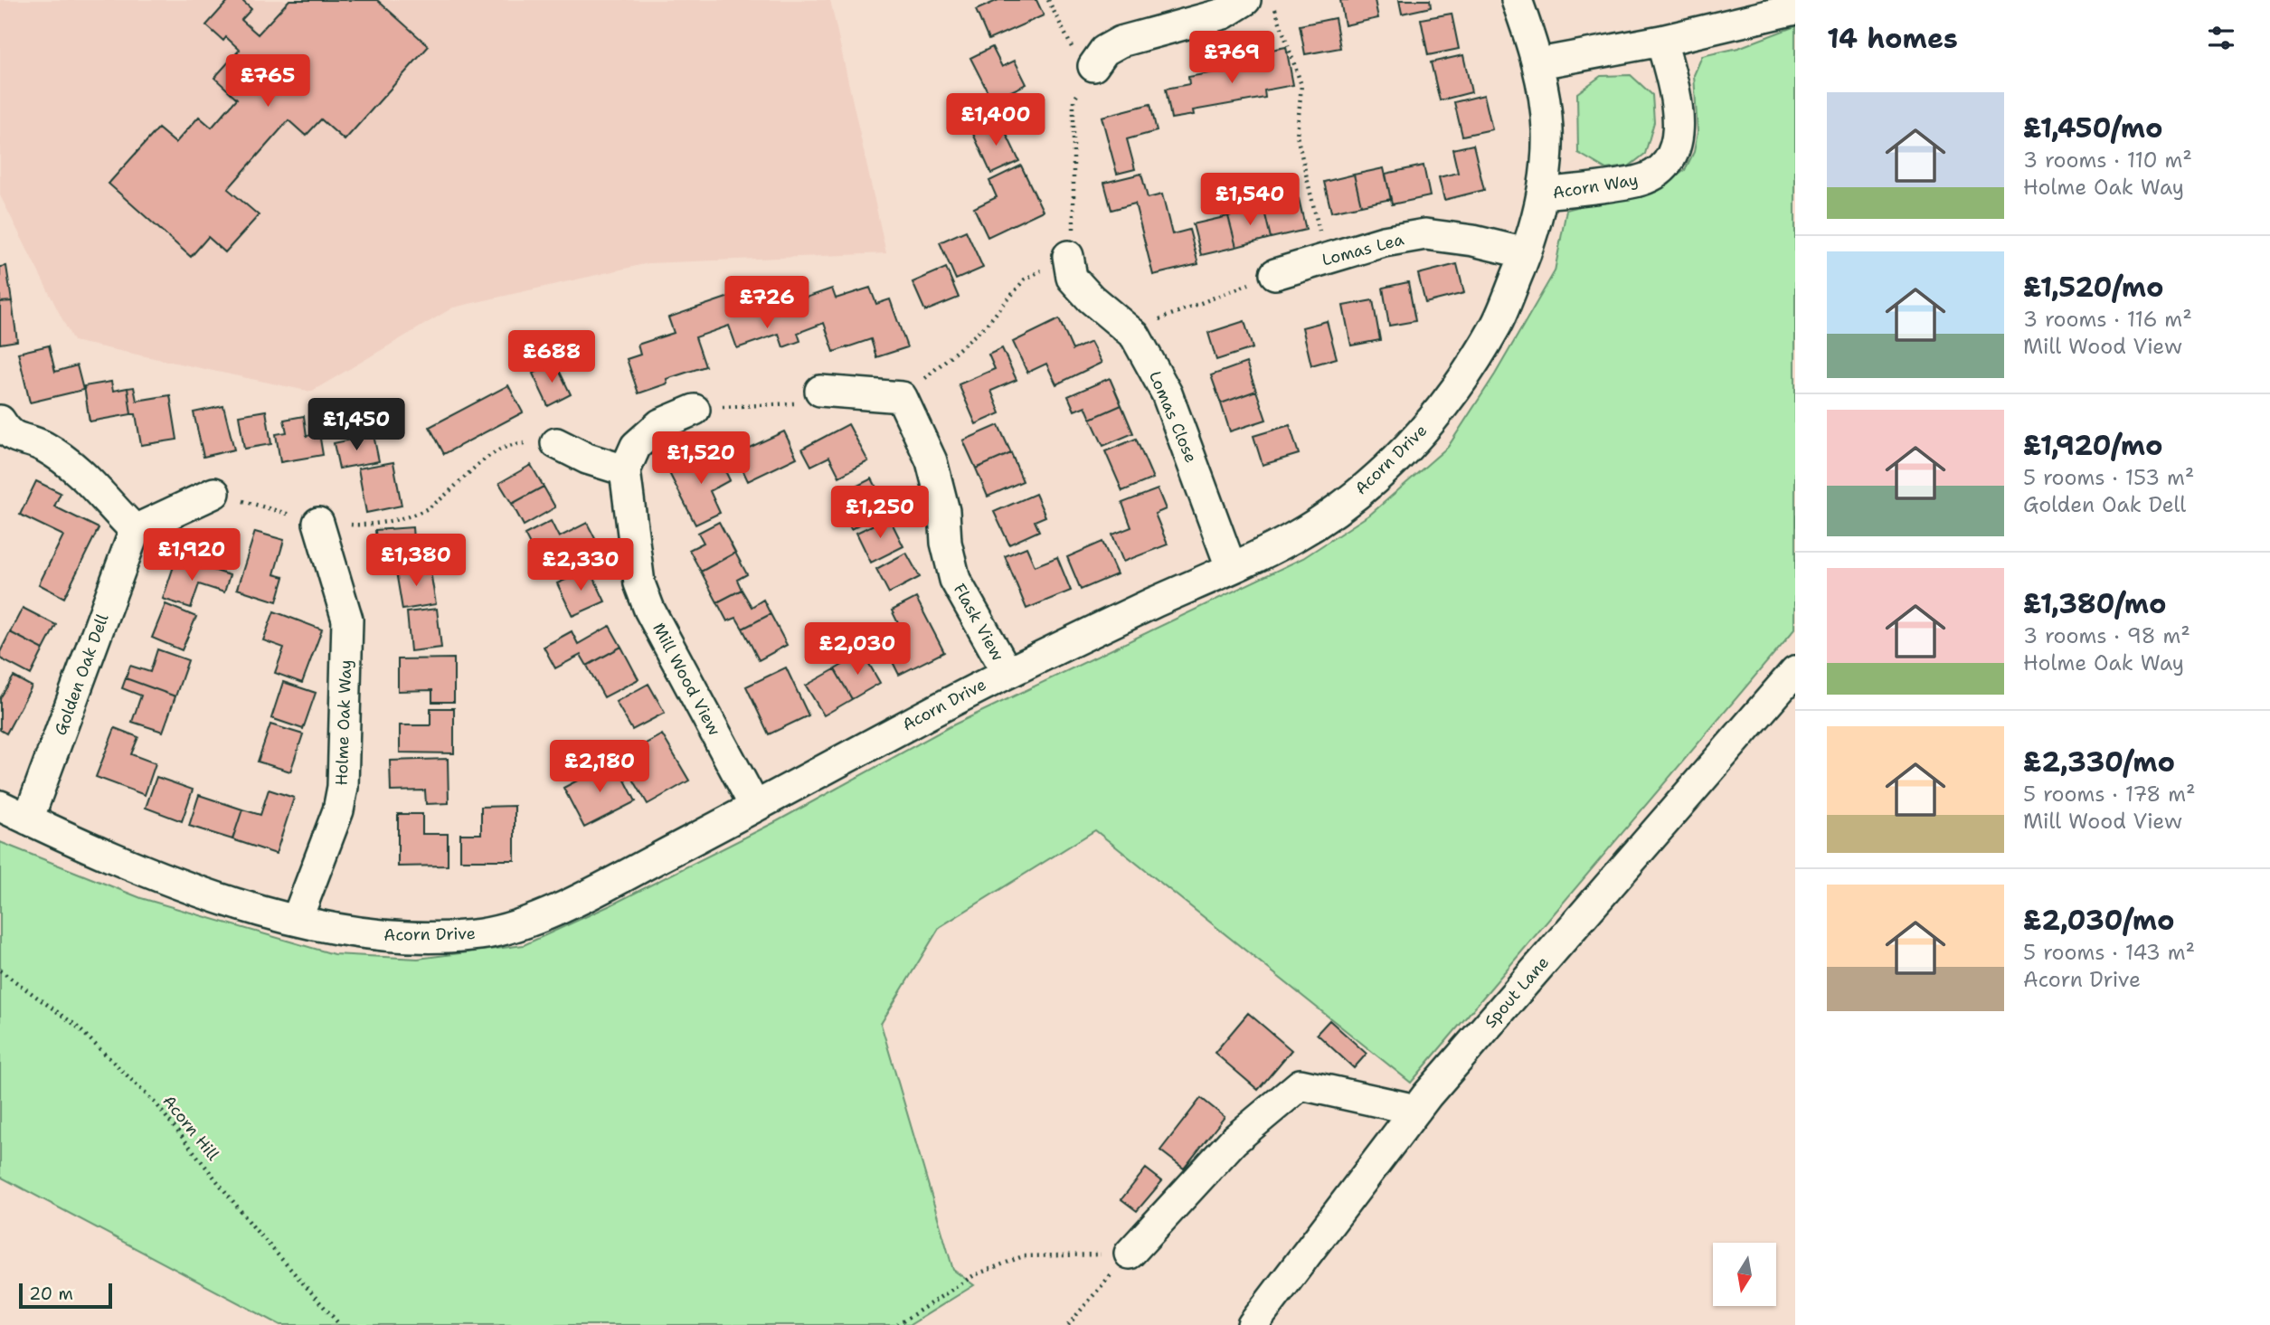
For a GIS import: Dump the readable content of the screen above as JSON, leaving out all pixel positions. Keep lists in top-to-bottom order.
{
  "streets": {
    "street": [
      "Acorn Way",
      "Lomas Lea",
      "Lomas Close",
      "Acorn Drive",
      "Flask View",
      "Golden Oak Dell",
      "Mill Wood View",
      "Holme Oak Way",
      "Spout Lane"
    ],
    "path": ["Acorn Hill"]
  },
  "crossings": [
    ["Acorn Way", "Acorn Drive"],
    ["Lomas Lea", "Acorn Drive"],
    ["Lomas Close", "Acorn Drive"],
    ["Acorn Drive", "Flask View"],
    ["Acorn Drive", "Golden Oak Dell"],
    ["Acorn Drive", "Mill Wood View"],
    ["Acorn Drive", "Holme Oak Way"]
  ],
  "scale_bar": "20 m",
  "north": "bottom",
  "page": {
    "heading": "14 homes",
    "price": [
      "£769",
      "£765",
      "£1,400",
      "£1,540",
      "£726",
      "£688",
      "£1,450",
      "£1,520",
      "£1,250",
      "£1,920",
      "£1,380",
      "£2,330",
      "£2,030",
      "£2,180"
    ],
    "list": [
      {
        "name": "£1,450/mo",
        "note": "3 rooms · 110 m² · Holme Oak Way"
      },
      {
        "name": "£1,520/mo",
        "note": "3 rooms · 116 m² · Mill Wood View"
      },
      {
        "name": "£1,920/mo",
        "note": "5 rooms · 153 m² · Golden Oak Dell"
      },
      {
        "name": "£1,380/mo",
        "note": "3 rooms · 98 m² · Holme Oak Way"
      },
      {
        "name": "£2,330/mo",
        "note": "5 rooms · 178 m² · Mill Wood View"
      },
      {
        "name": "£2,030/mo",
        "note": "5 rooms · 143 m² · Acorn Drive"
      }
    ],
    "scale": "20 m"
  }
}
